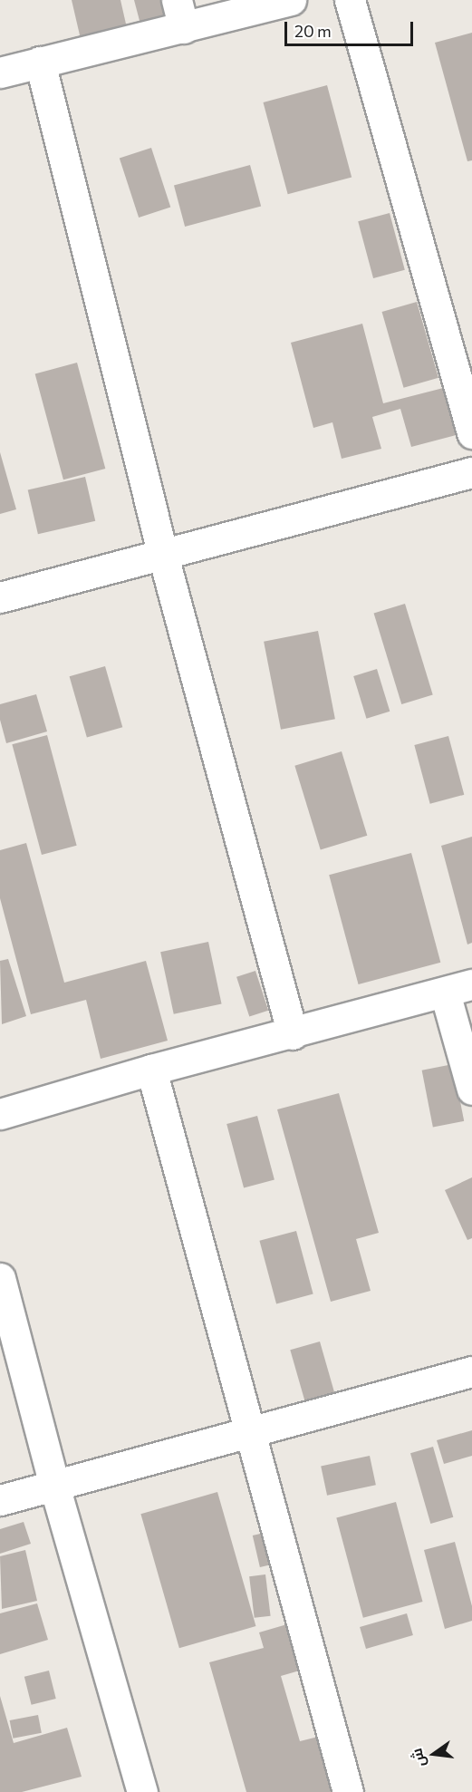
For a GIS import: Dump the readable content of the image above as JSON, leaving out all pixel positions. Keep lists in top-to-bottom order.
{
  "scale_bar": "20 m",
  "north": "left"
}
